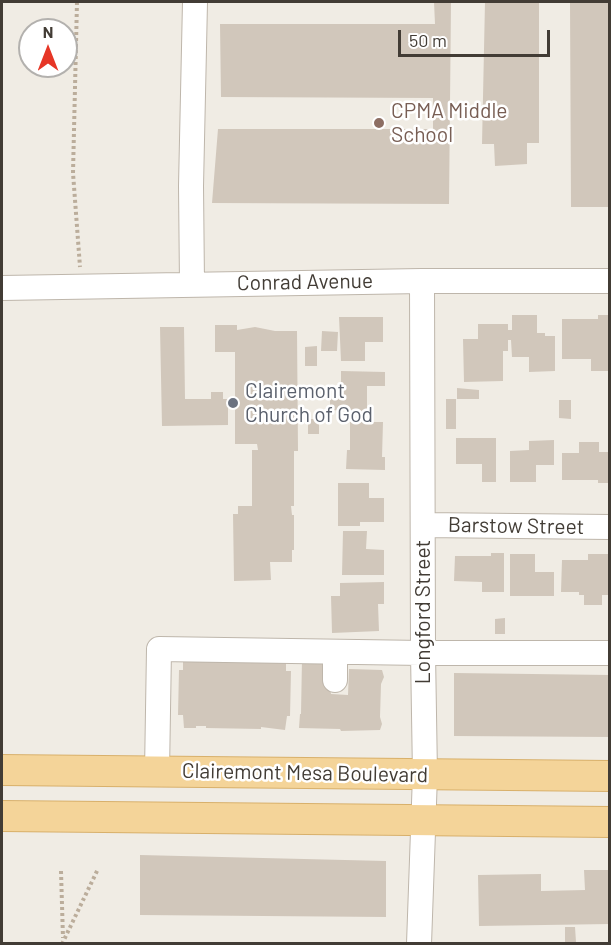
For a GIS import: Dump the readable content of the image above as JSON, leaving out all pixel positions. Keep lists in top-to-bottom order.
{
  "streets": {
    "main road": ["Clairemont Mesa Boulevard"],
    "street": ["Conrad Avenue", "Barstow Street", "Longford Street"]
  },
  "crossings": [
    ["Conrad Avenue", "Longford Street"],
    ["Barstow Street", "Longford Street"],
    ["Longford Street", "Clairemont Mesa Boulevard"]
  ],
  "places": ["CPMA Middle School", "Clairemont Church of God"],
  "scale_bar": "50 m",
  "north": "top"
}
